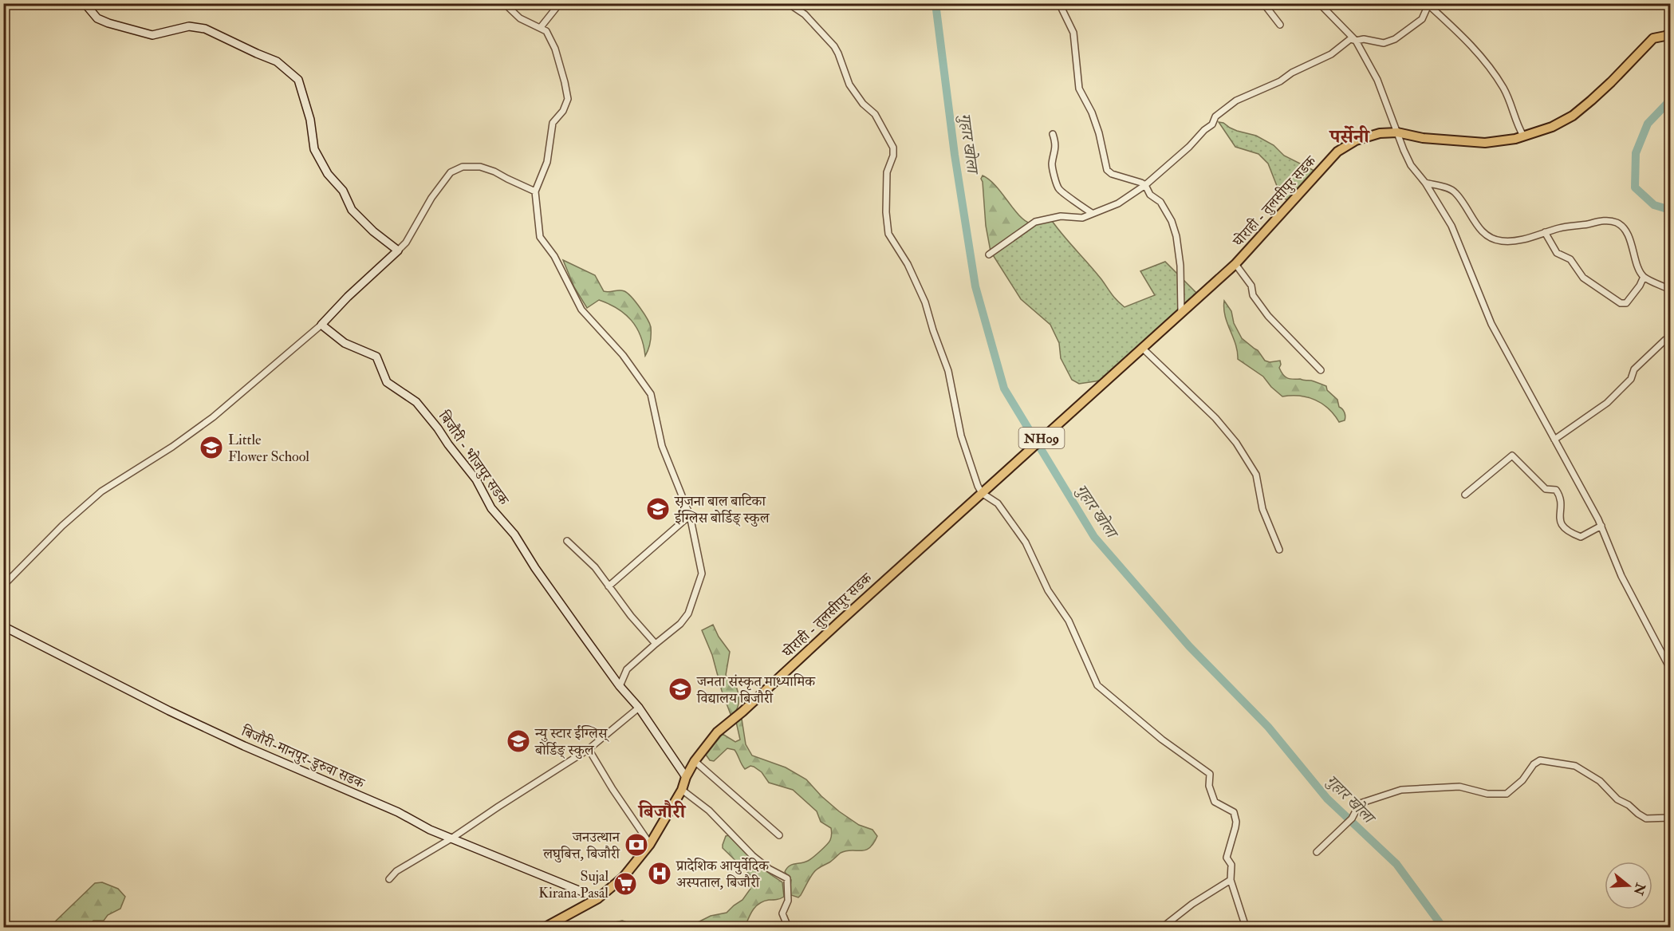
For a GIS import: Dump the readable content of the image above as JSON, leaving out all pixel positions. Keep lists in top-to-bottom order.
{
  "streets": {
    "main road": ["घोराही - तुलसीपुर सडक", "NH09"],
    "street": ["बिजौरी - भोजपुर सडक", "बिजौरी-मानपुर-डुरुवा सडक"]
  },
  "crossings": [
    ["घोराही - तुलसीपुर सडक", "बिजौरी - भोजपुर सडक"],
    ["घोराही - तुलसीपुर सडक", "बिजौरी-मानपुर-डुरुवा सडक"]
  ],
  "districts": ["पर्सेनी", "बिजौरी"],
  "water": ["गुहार खोला"],
  "places": {
    "school or university": [
      "Little Flower School",
      "सृजना बाल बाटिका ईंग्लिस बोर्डिङ् स्कुल",
      "जनता संस्कृत माध्यामिक विद्यालय बिजौरी",
      "न्यु स्टार ईंग्लिस् बोर्डिङ् स्कुल"
    ],
    "bank": ["जनउत्थान लघुबित्त, बिजौरी"],
    "hospital": ["प्रादेशिक आयुर्वेदिक अस्पताल, बिजौरी"],
    "supermarket": ["Sujal Kirana Pasal"]
  },
  "north": "right"
}
